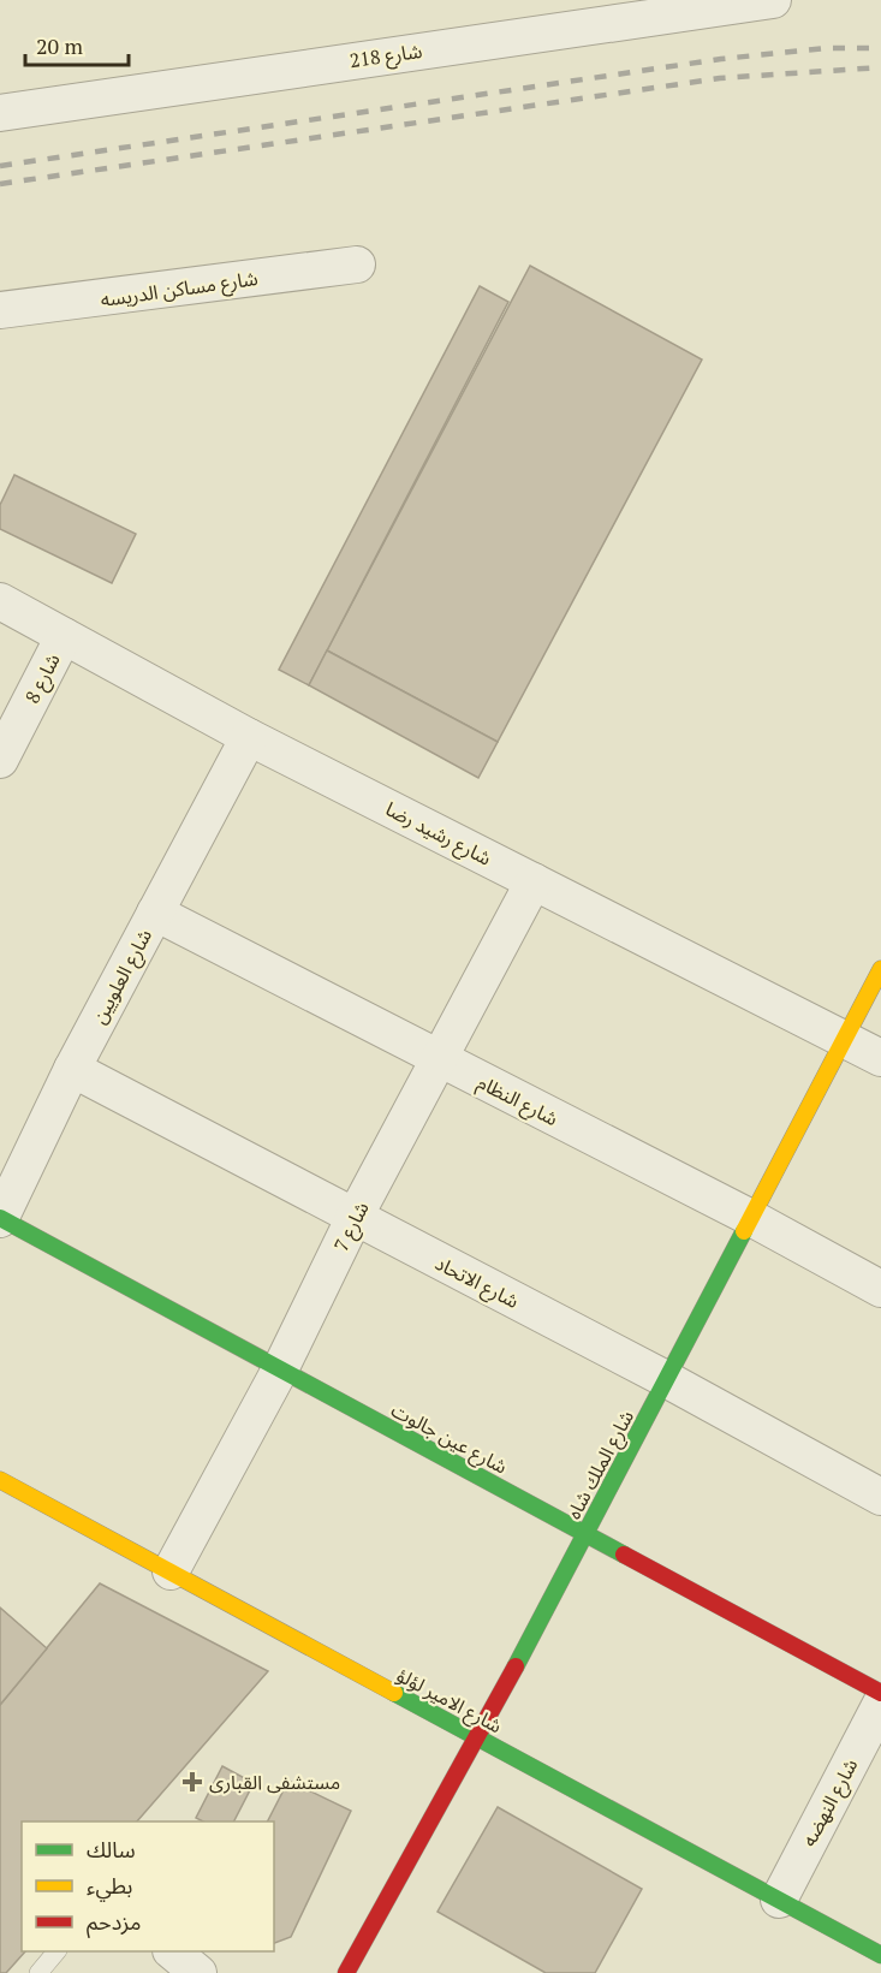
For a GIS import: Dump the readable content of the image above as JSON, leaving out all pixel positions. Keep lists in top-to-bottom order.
{
  "streets": {
    "street": [
      "شارع 218",
      "شارع مساكن الدريسه",
      "شارع 8",
      "شارع رشيد رضا",
      "شارع العلويين",
      "شارع النظام",
      "شارع 7",
      "شارع الاتحاد",
      "شارع عين جالوت",
      "شارع الملك شاه",
      "شارع الامير لؤلؤ",
      "شارع النهضه"
    ]
  },
  "crossings": [
    ["شارع 8", "شارع رشيد رضا"],
    ["شارع رشيد رضا", "شارع العلويين"],
    ["شارع رشيد رضا", "شارع 7"],
    ["شارع رشيد رضا", "شارع الملك شاه"],
    ["شارع العلويين", "شارع النظام"],
    ["شارع العلويين", "شارع الاتحاد"],
    ["شارع العلويين", "شارع عين جالوت"],
    ["شارع النظام", "شارع 7"],
    ["شارع النظام", "شارع الملك شاه"],
    ["شارع 7", "شارع الاتحاد"],
    ["شارع 7", "شارع عين جالوت"],
    ["شارع 7", "شارع الامير لؤلؤ"],
    ["شارع الاتحاد", "شارع الملك شاه"],
    ["شارع عين جالوت", "شارع الملك شاه"],
    ["شارع الملك شاه", "شارع الامير لؤلؤ"],
    ["شارع الامير لؤلؤ", "شارع النهضه"]
  ],
  "places": {
    "health": ["مستشفى القبارى"]
  },
  "legend": ["سالك", "بطيء", "مزدحم"],
  "scale_bar": "20 m"
}
